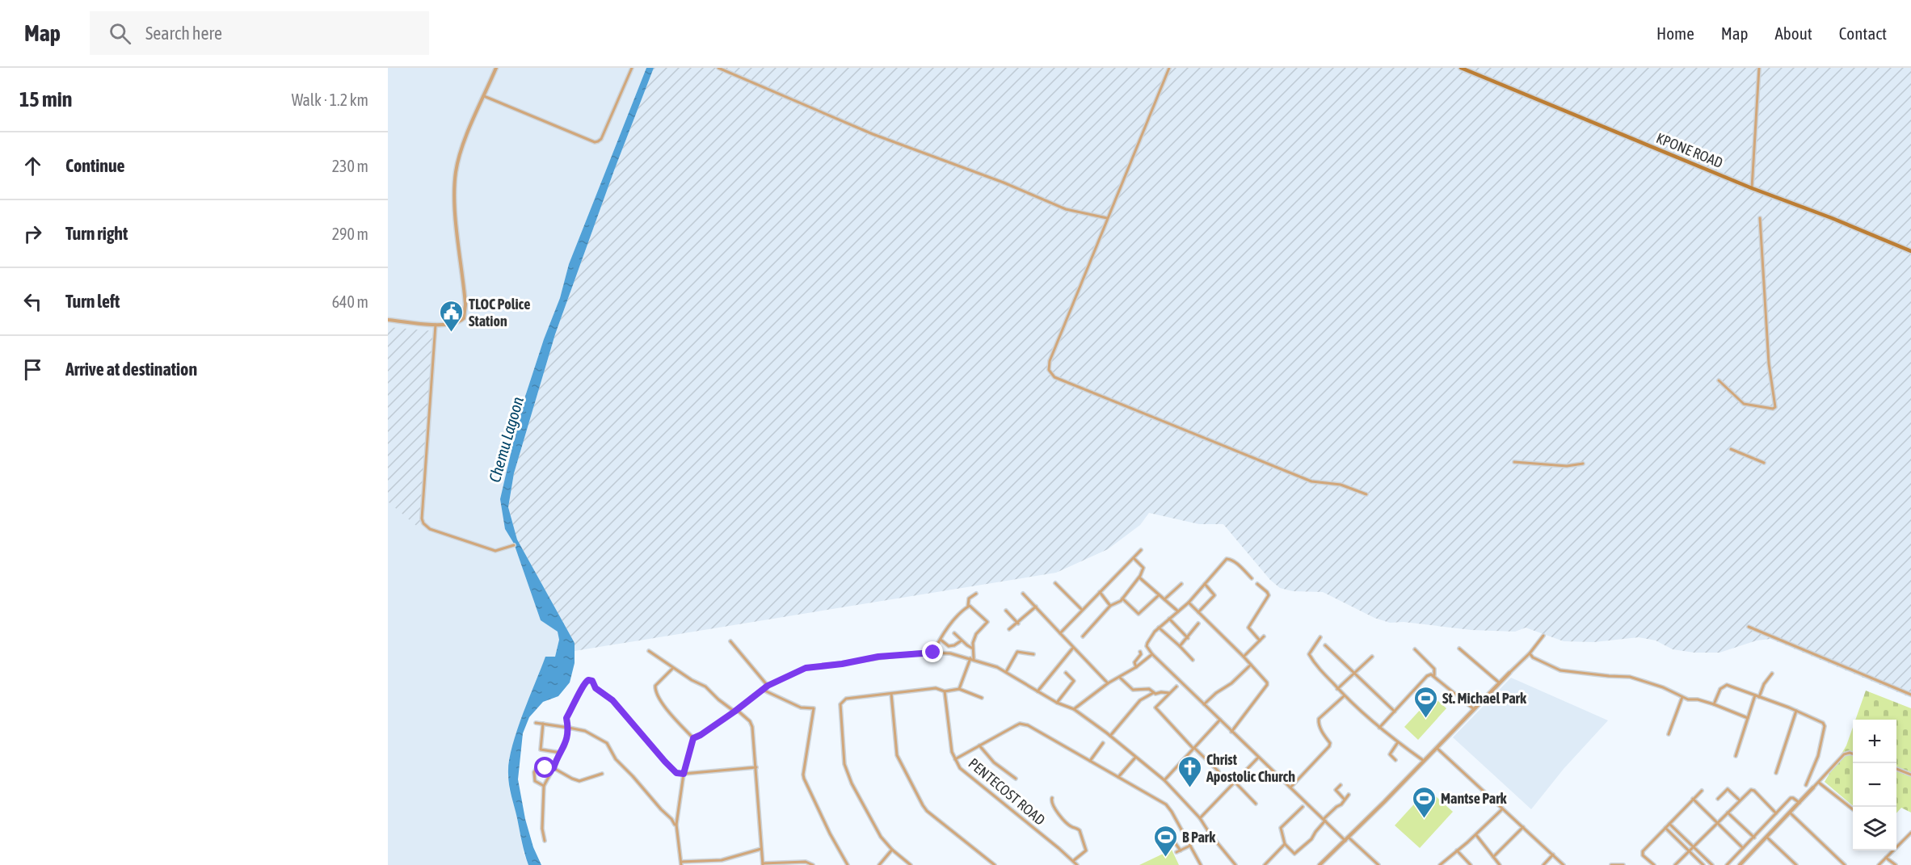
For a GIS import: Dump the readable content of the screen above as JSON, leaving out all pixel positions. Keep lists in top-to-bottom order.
{
  "streets": {
    "main road": ["KPONE ROAD"],
    "street": ["PENTECOST ROAD"]
  },
  "water": ["Chemu Lagoon"],
  "places": {
    "public building": ["TLOC Police Station"],
    "sports": ["St. Michael Park", "Mantse Park", "B Park"],
    "church": ["Christ Apostolic Church"]
  },
  "page": {
    "header": "Map",
    "search": "Search here",
    "nav": [
      "Home",
      "Map",
      "About",
      "Contact"
    ],
    "heading": ["15 min", "Walk · 1.2 km"],
    "list": [
      ["Continue", "230 m"],
      ["Turn right", "290 m"],
      ["Turn left", "640 m"],
      "Arrive at destination"
    ],
    "map_buttons": ["+", "−"]
  }
}
